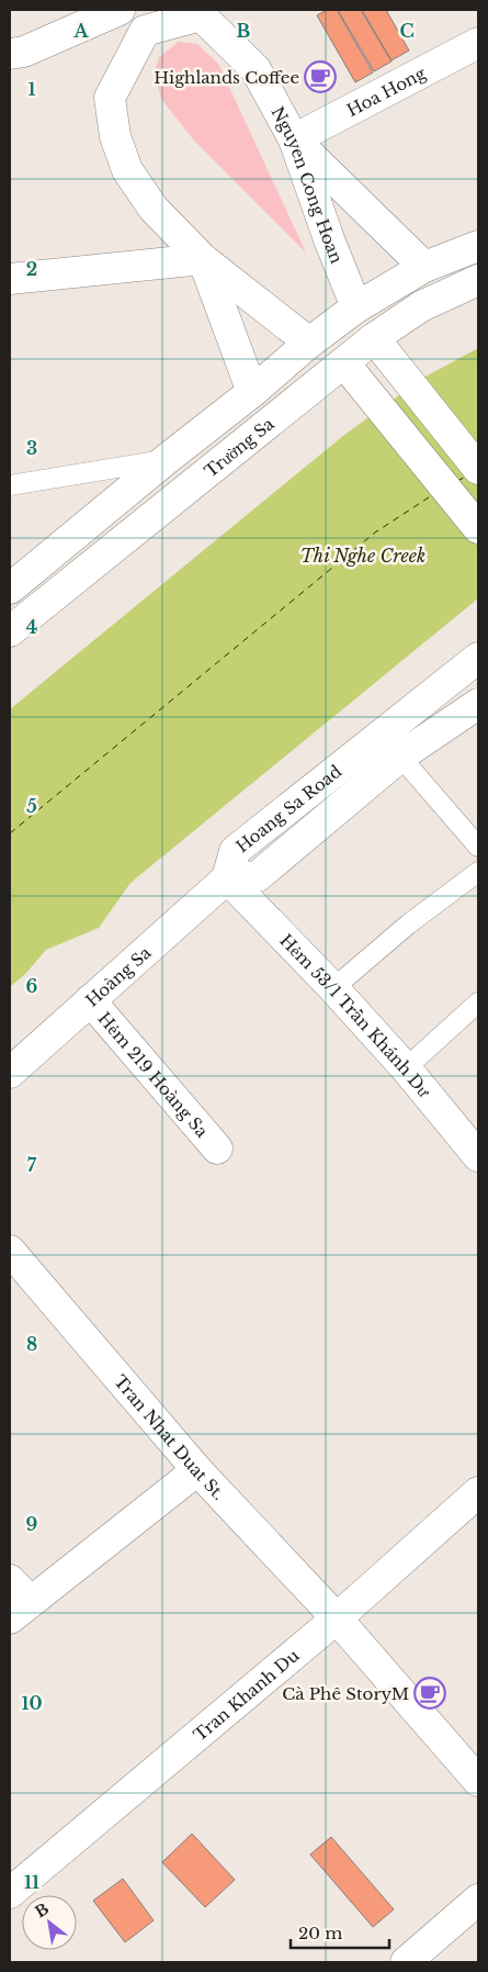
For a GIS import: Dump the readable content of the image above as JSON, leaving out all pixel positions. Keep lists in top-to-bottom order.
{
  "streets": {
    "street": [
      "Hoa Hong",
      "Nguyen Cong Hoan",
      "Trường Sa",
      "Hoang Sa Road",
      "Hoàng Sa",
      "Hẻm 53/1 Trần Khánh Dư",
      "Hẻm 219 Hoàng Sa",
      "Tran Nhat Duat St.",
      "Tran Khanh Du"
    ]
  },
  "crossings": [
    ["Hoa Hong", "Nguyen Cong Hoan"],
    ["Hoang Sa Road", "Hoàng Sa"],
    ["Hoang Sa Road", "Hẻm 53/1 Trần Khánh Dư"],
    ["Hoàng Sa", "Hẻm 53/1 Trần Khánh Dư"],
    ["Hoàng Sa", "Hẻm 219 Hoàng Sa"],
    ["Tran Nhat Duat St.", "Tran Khanh Du"]
  ],
  "water": ["Thi Nghe Creek"],
  "places": {
    "cafe": ["Highlands Coffee", "Cà Phê StoryM"]
  },
  "scale_bar": "20 m",
  "north": "top left",
  "grid": {
    "columns": ["A", "B", "C"],
    "rows": [
      "1",
      "2",
      "3",
      "4",
      "5",
      "6",
      "7",
      "8",
      "9",
      "10",
      "11"
    ]
  }
}
